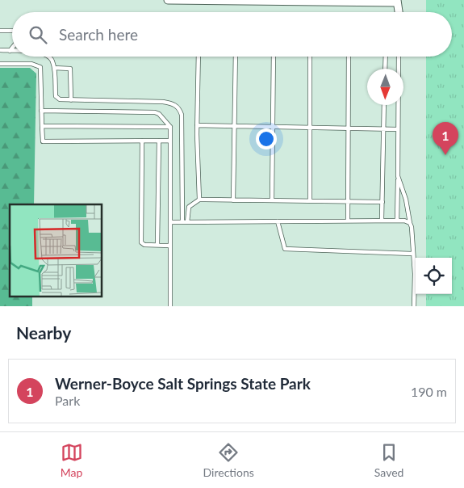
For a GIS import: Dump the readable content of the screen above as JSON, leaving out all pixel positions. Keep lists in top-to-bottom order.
{
  "north": "bottom",
  "page": {
    "search": "Search here",
    "pins": "1",
    "heading": "Nearby",
    "list": [
      {
        "mark": "1",
        "name": "Werner-Boyce Salt Springs State Park",
        "note": "Park",
        "value": "190 m"
      }
    ],
    "nav": ["Map", "Directions", "Saved"]
  }
}
